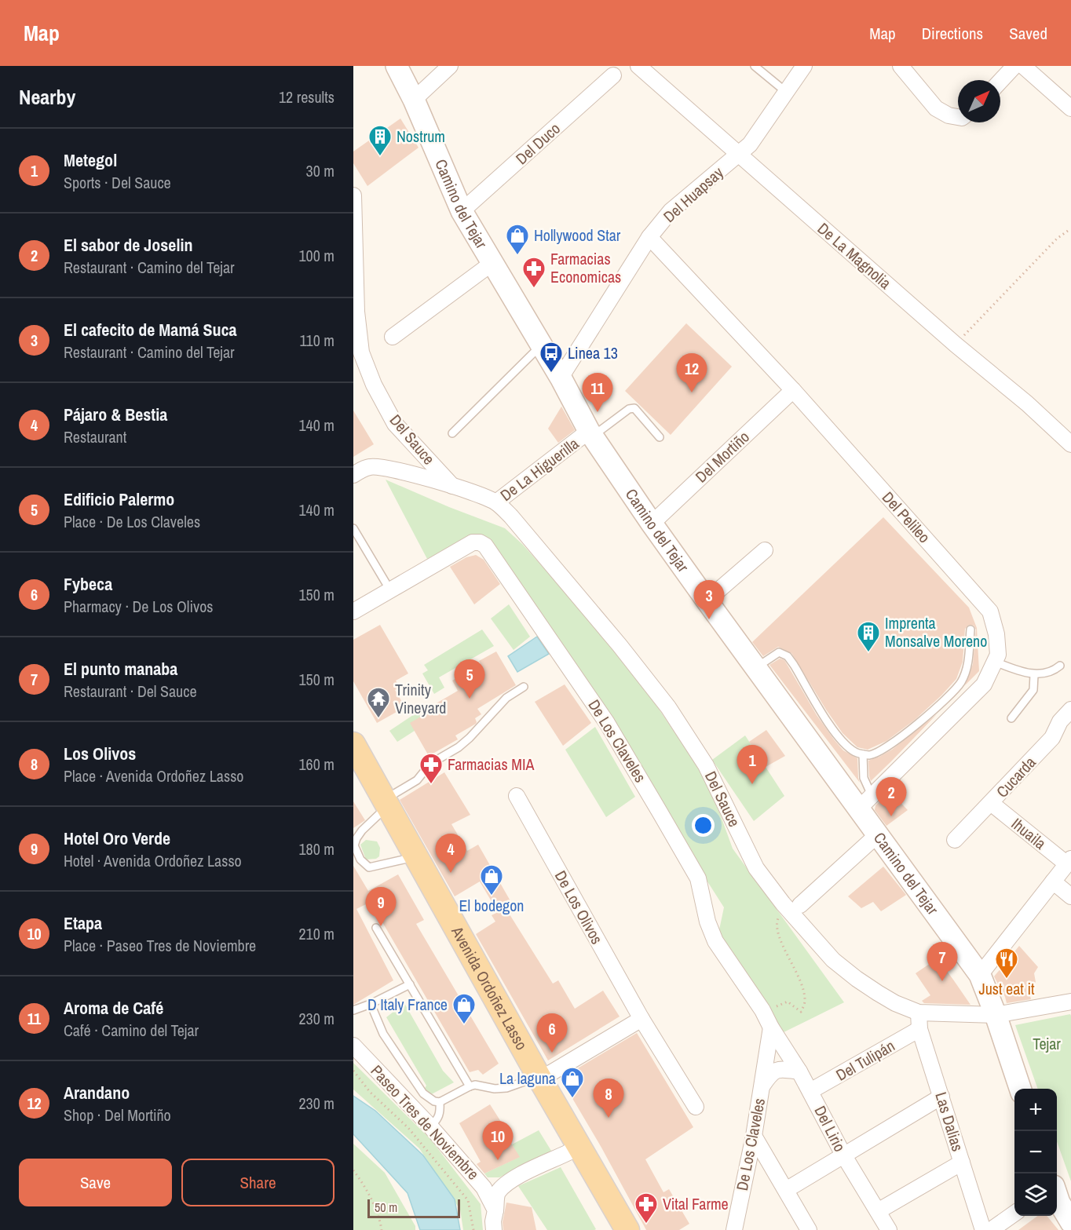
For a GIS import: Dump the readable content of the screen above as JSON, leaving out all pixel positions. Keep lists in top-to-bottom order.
{
  "streets": {
    "main road": ["Avenida Ordoñez Lasso"],
    "street": [
      "Del Duco",
      "Del Huapsay",
      "Camino del Tejar",
      "De La Magnolia",
      "Del Sauce",
      "Del Mortiño",
      "De La Higuerilla",
      "Del Pelileo",
      "De Los Claveles",
      "Cucarda",
      "Ihuaila",
      "De Los Olivos",
      "Del Tulipán",
      "Las Dalias",
      "Paseo Tres de Noviembre",
      "Del Lirio"
    ]
  },
  "crossings": [
    ["Del Duco", "Camino del Tejar"],
    ["Del Huapsay", "Camino del Tejar"],
    ["Del Huapsay", "De La Magnolia"],
    ["Del Huapsay", "Del Pelileo"],
    ["Camino del Tejar", "Del Sauce"],
    ["Camino del Tejar", "Del Mortiño"],
    ["Camino del Tejar", "De La Higuerilla"],
    ["Camino del Tejar", "Del Pelileo"],
    ["Del Sauce", "De La Higuerilla"],
    ["Del Sauce", "Las Dalias"],
    ["Del Mortiño", "Del Pelileo"],
    ["De Los Claveles", "Del Lirio"],
    ["Cucarda", "Ihuaila"],
    ["Del Tulipán", "Las Dalias"],
    ["Del Tulipán", "Del Lirio"]
  ],
  "parks": ["Tejar"],
  "places": {
    "building": ["Nostrum", "Imprenta Monsalve Moreno"],
    "shop": [
      "Hollywood Star",
      "El bodegon",
      "D Italy France",
      "La laguna"
    ],
    "pharmacy": ["Farmacias Economicas", "Farmacias MIA", "Vital Farme"],
    "bus stop": ["Linea 13"],
    "temple": ["Trinity Vineyard"],
    "restaurant": ["Just eat it"]
  },
  "scale_bar": "50 m",
  "north": "top right",
  "page": {
    "header": "Map",
    "nav": ["Map", "Directions", "Saved"],
    "heading": ["Nearby", "12 results"],
    "list": [
      {
        "mark": "1",
        "name": "Metegol",
        "note": "Sports · Del Sauce",
        "value": "30 m"
      },
      {
        "mark": "2",
        "name": "El sabor de Joselin",
        "note": "Restaurant · Camino del Tejar",
        "value": "100 m"
      },
      {
        "mark": "3",
        "name": "El cafecito de Mamá Suca",
        "note": "Restaurant · Camino del Tejar",
        "value": "110 m"
      },
      {
        "mark": "4",
        "name": "Pájaro & Bestia",
        "note": "Restaurant",
        "value": "140 m"
      },
      {
        "mark": "5",
        "name": "Edificio Palermo",
        "note": "Place · De Los Claveles",
        "value": "140 m"
      },
      {
        "mark": "6",
        "name": "Fybeca",
        "note": "Pharmacy · De Los Olivos",
        "value": "150 m"
      },
      {
        "mark": "7",
        "name": "El punto manaba",
        "note": "Restaurant · Del Sauce",
        "value": "150 m"
      },
      {
        "mark": "8",
        "name": "Los Olivos",
        "note": "Place · Avenida Ordoñez Lasso",
        "value": "160 m"
      },
      {
        "mark": "9",
        "name": "Hotel Oro Verde",
        "note": "Hotel · Avenida Ordoñez Lasso",
        "value": "180 m"
      },
      {
        "mark": "10",
        "name": "Etapa",
        "note": "Place · Paseo Tres de Noviembre",
        "value": "210 m"
      },
      {
        "mark": "11",
        "name": "Aroma de Café",
        "note": "Café · Camino del Tejar",
        "value": "230 m"
      },
      {
        "mark": "12",
        "name": "Arandano",
        "note": "Shop · Del Mortiño",
        "value": "230 m"
      }
    ],
    "pins": [
      "12",
      "11",
      "3",
      "5",
      "1",
      "2",
      "4",
      "9",
      "7",
      "6",
      "8",
      "10"
    ],
    "map_buttons": ["+", "−"],
    "buttons": ["Save", "Share"],
    "scale": "50 m"
  }
}
